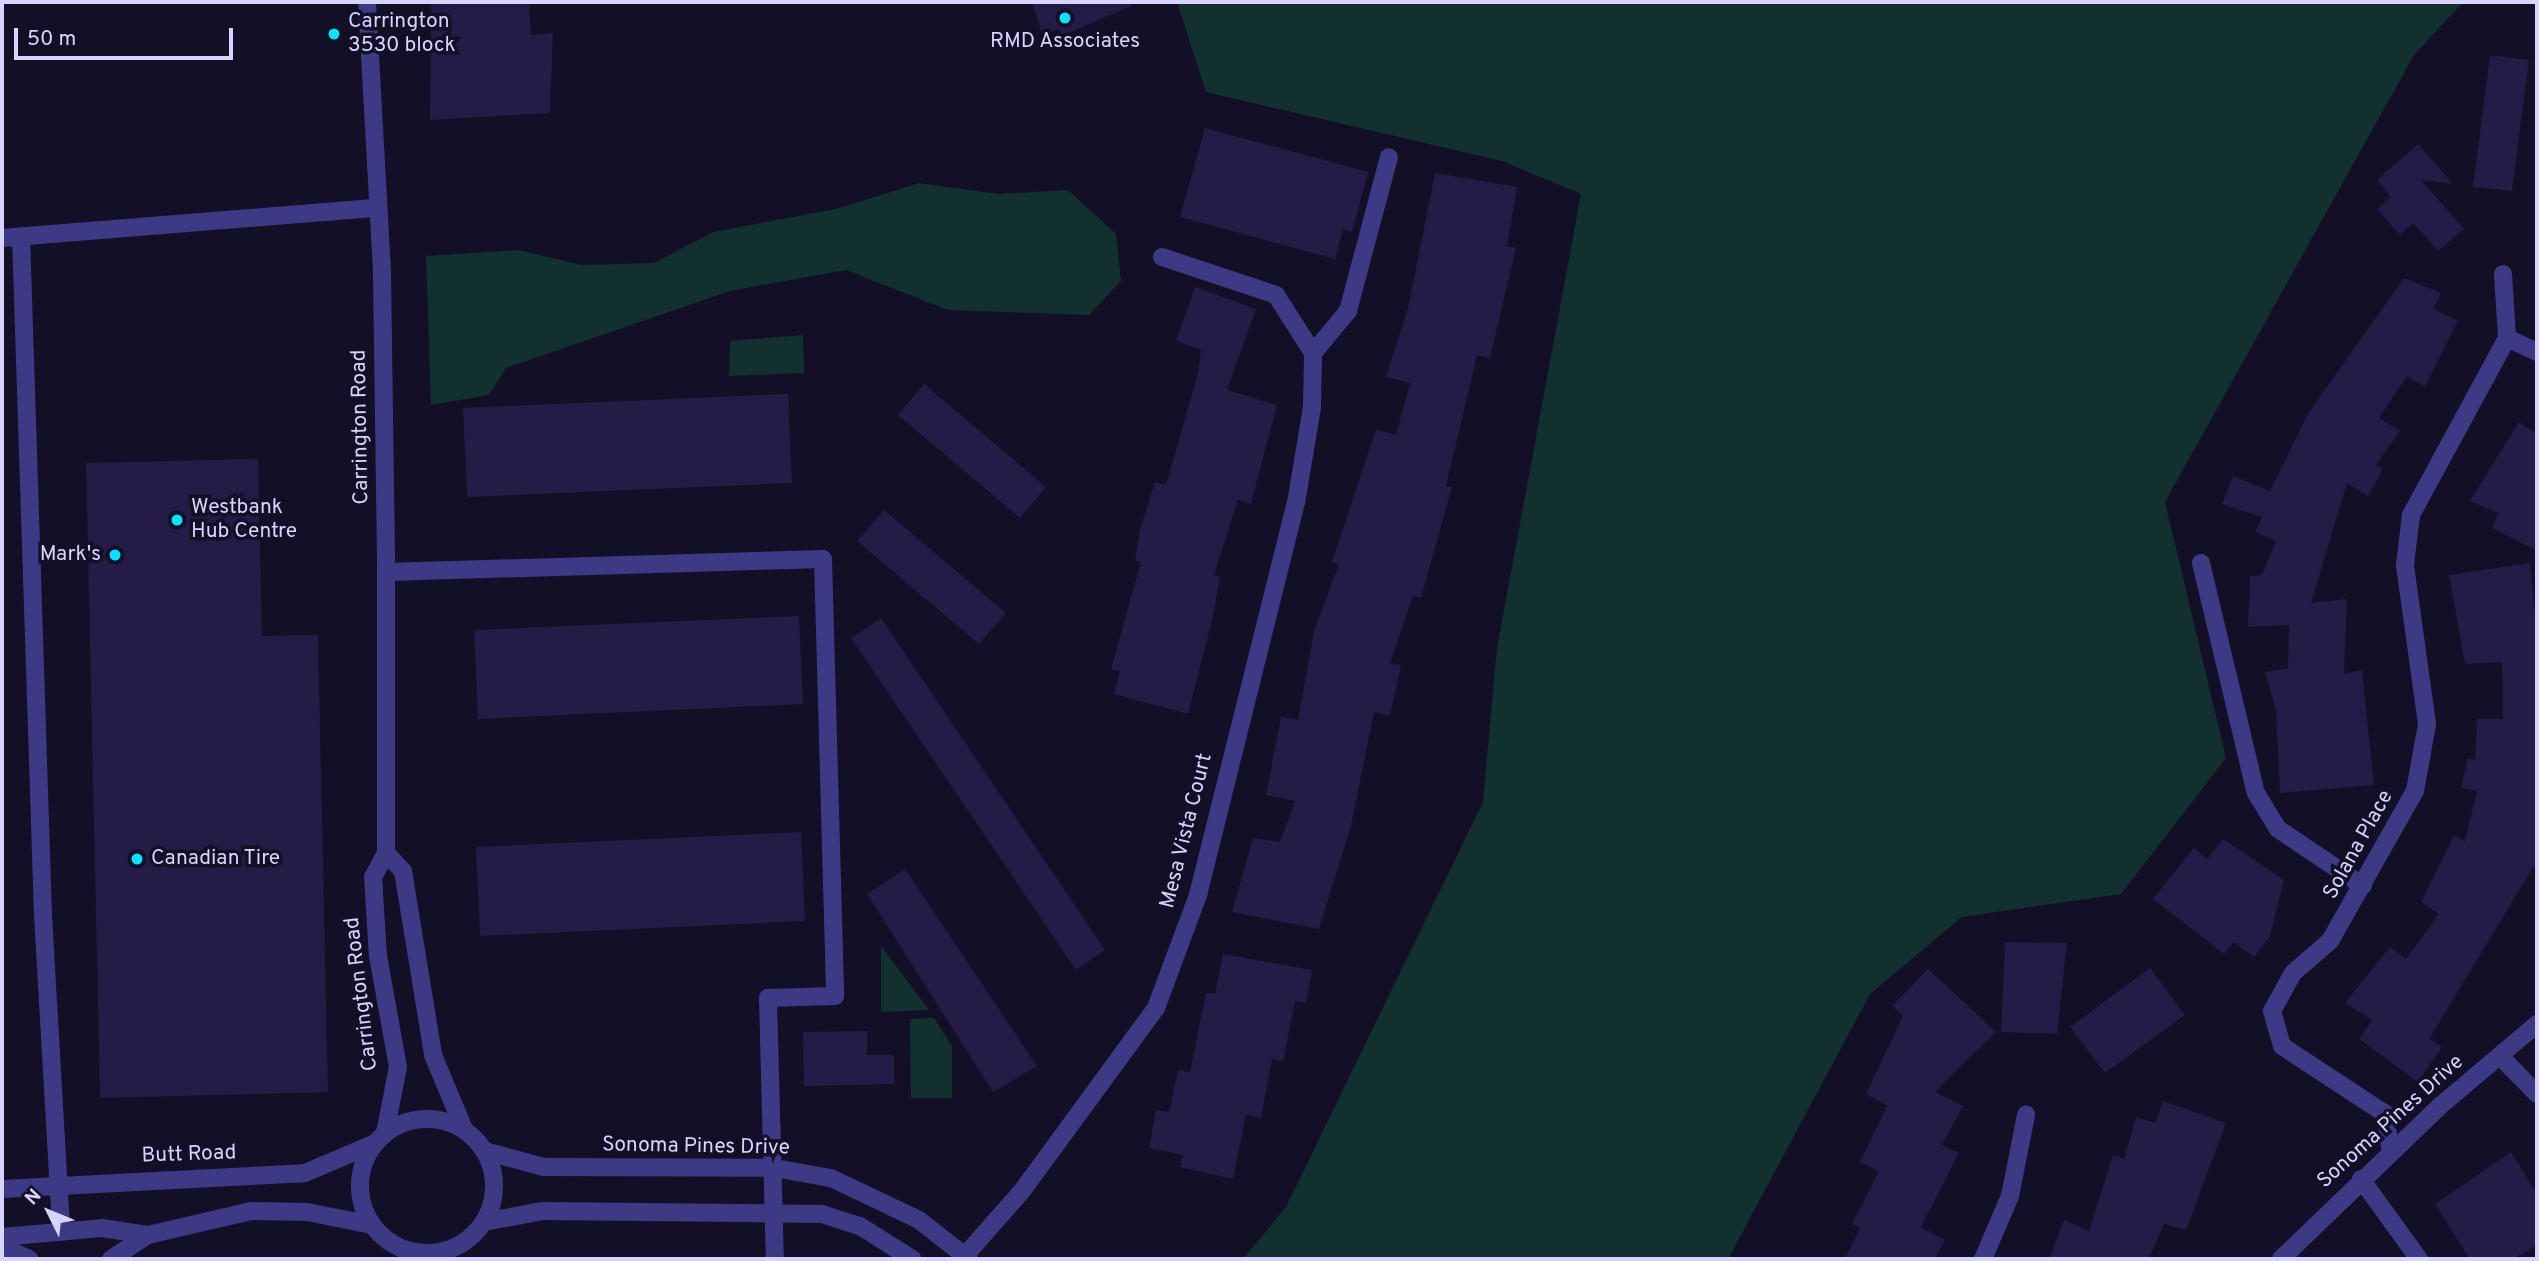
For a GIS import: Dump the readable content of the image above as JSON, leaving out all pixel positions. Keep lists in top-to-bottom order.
{
  "streets": {
    "street": [
      "Carrington Road",
      "Mesa Vista Court",
      "Solana Place",
      "Sonoma Pines Drive",
      "Butt Road"
    ]
  },
  "crossings": [
    ["Carrington Road", "Sonoma Pines Drive"],
    ["Carrington Road", "Butt Road"],
    ["Mesa Vista Court", "Sonoma Pines Drive"],
    ["Solana Place", "Sonoma Pines Drive"],
    ["Sonoma Pines Drive", "Butt Road"]
  ],
  "places": [
    "RMD Associates",
    "Carrington 3530 block",
    "Westbank Hub Centre",
    "Mark's",
    "Canadian Tire"
  ],
  "scale_bar": "50 m",
  "north": "top left"
}
